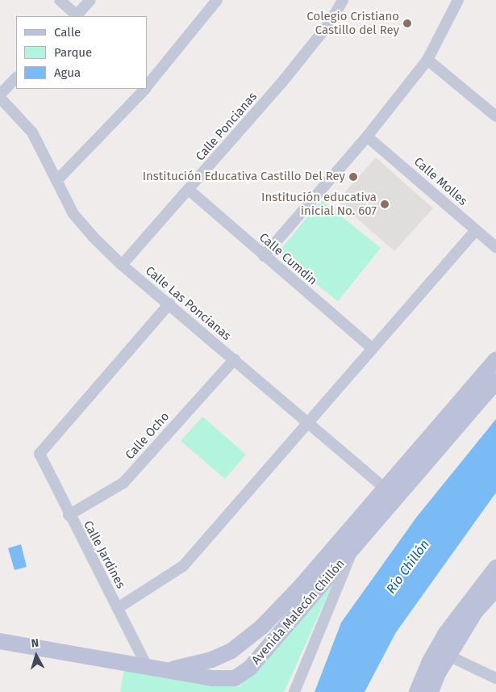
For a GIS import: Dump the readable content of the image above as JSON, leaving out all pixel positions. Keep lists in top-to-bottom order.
{
  "streets": {
    "street": [
      "Calle Poncianas",
      "Calle Molles",
      "Calle Cumdin",
      "Calle Las Poncianas",
      "Calle Ocho",
      "Calle Jardines",
      "Avenida Malecón Chillón"
    ]
  },
  "crossings": [
    ["Calle Poncianas", "Calle Cumdin"],
    ["Calle Poncianas", "Calle Las Poncianas"],
    ["Calle Las Poncianas", "Calle Ocho"],
    ["Calle Las Poncianas", "Calle Jardines"],
    ["Calle Las Poncianas", "Avenida Malecón Chillón"],
    ["Calle Ocho", "Calle Jardines"]
  ],
  "water": ["Río Chillón"],
  "places": ["Colegio Cristiano Castillo del Rey", "Institución Educativa Castillo Del Rey", "Institución educativa inicial No. 607"],
  "legend": ["Calle", "Parque", "Agua"],
  "north": "top"
}
